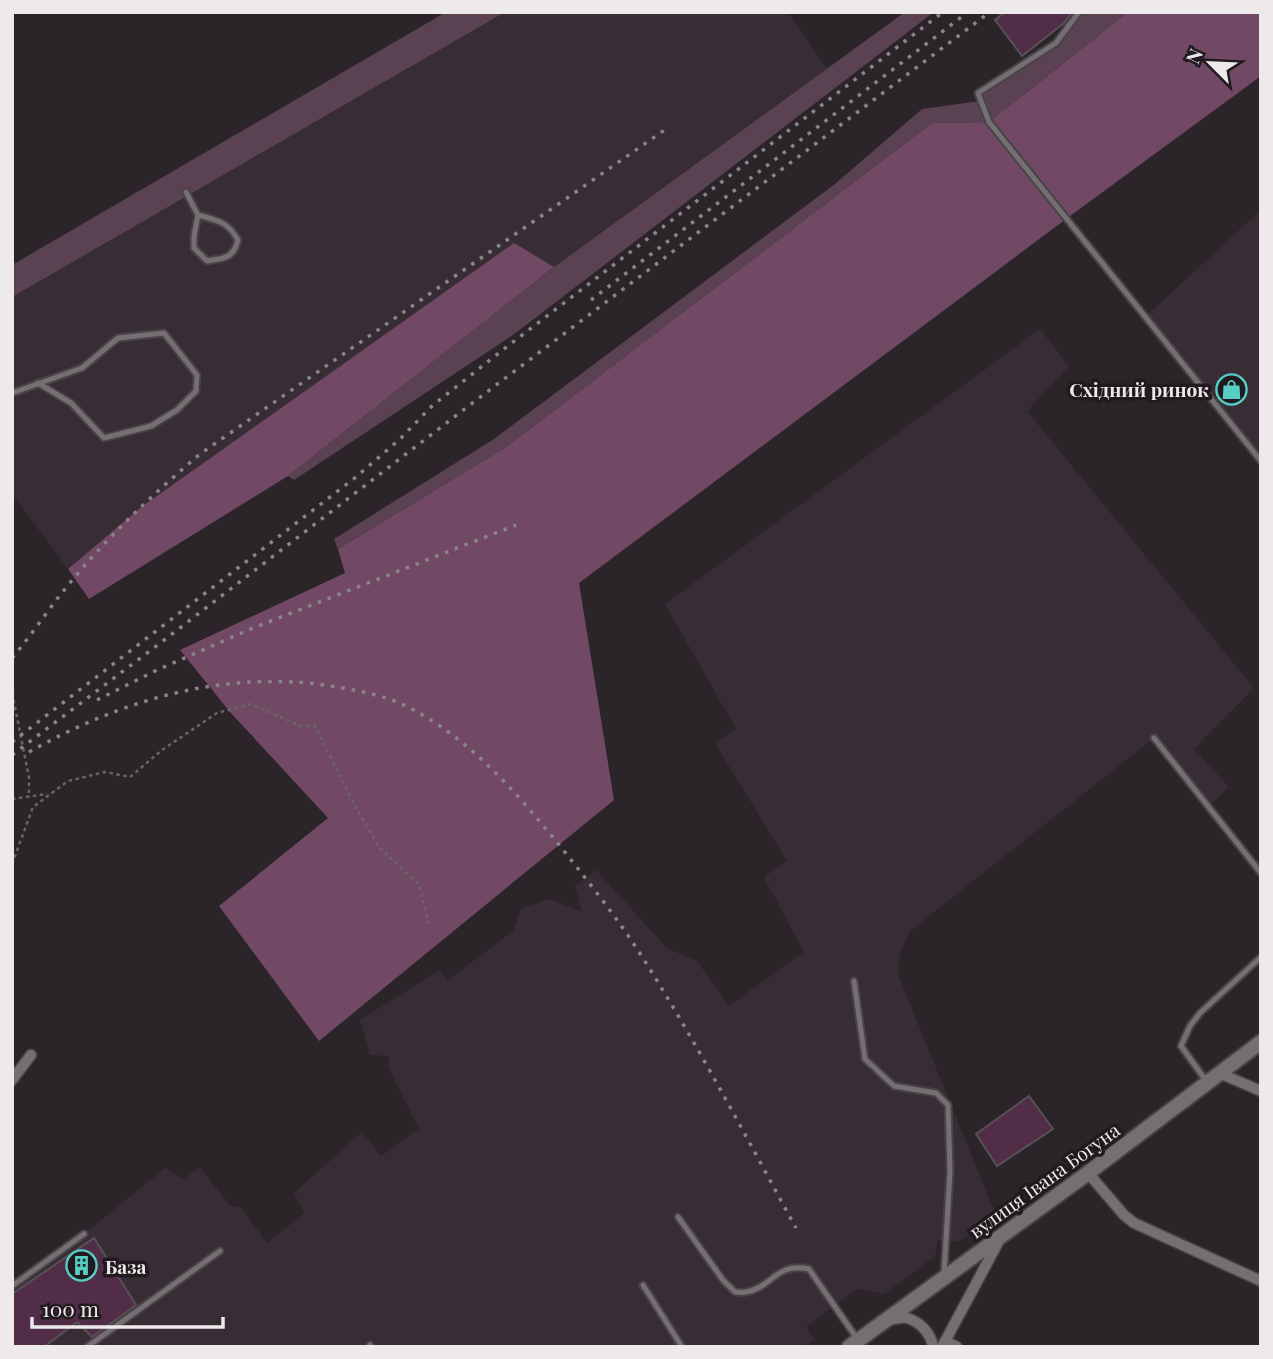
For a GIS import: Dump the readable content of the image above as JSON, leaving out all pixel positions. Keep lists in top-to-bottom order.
{
  "streets": {
    "street": ["вулиця Івана Богуна"]
  },
  "places": {
    "shop": ["Східний ринок"],
    "building": ["База"]
  },
  "scale_bar": "100 m",
  "north": "top left"
}
